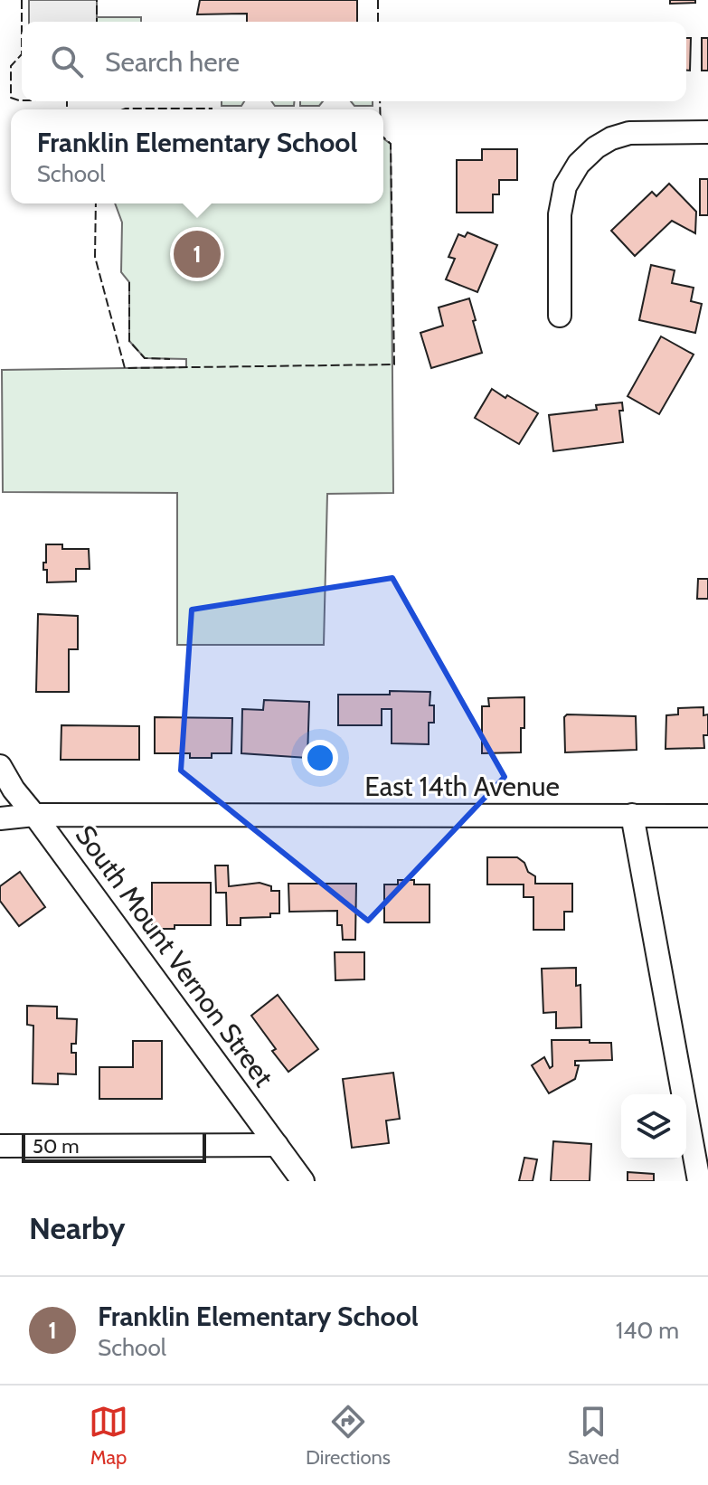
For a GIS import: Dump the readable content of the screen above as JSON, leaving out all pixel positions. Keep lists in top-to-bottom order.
{
  "streets": {
    "street": ["East 14th Avenue", "South Mount Vernon Street"]
  },
  "crossings": [
    ["East 14th Avenue", "South Mount Vernon Street"]
  ],
  "scale_bar": "50 m",
  "page": {
    "search": "Search here",
    "popup": ["Franklin Elementary School", "School"],
    "pins": "1",
    "scale": "50 m",
    "heading": "Nearby",
    "list": [
      {
        "mark": "1",
        "name": "Franklin Elementary School",
        "note": "School",
        "value": "140 m"
      }
    ],
    "nav": ["Map", "Directions", "Saved"]
  }
}
